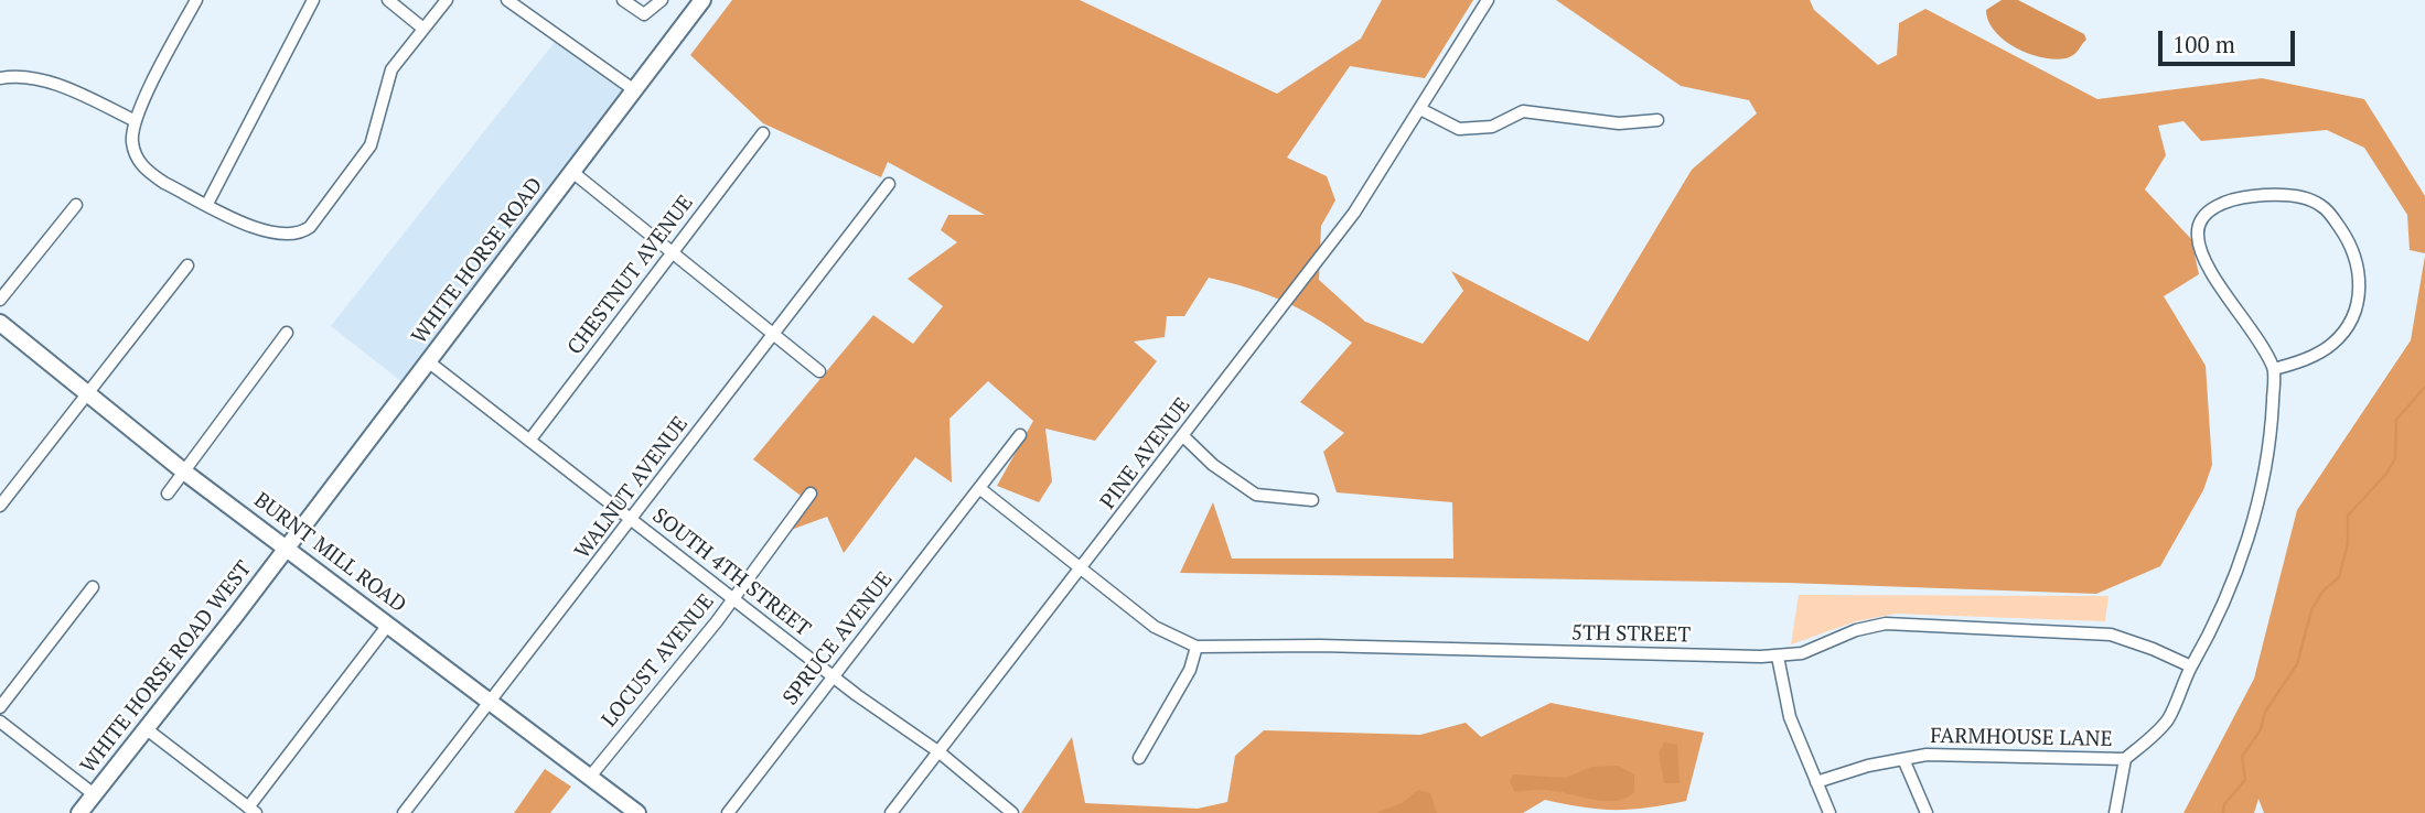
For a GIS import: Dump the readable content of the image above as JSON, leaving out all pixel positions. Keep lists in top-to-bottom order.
{
  "streets": {
    "main road": ["WHITE HORSE ROAD", "BURNT MILL ROAD", "WHITE HORSE ROAD WEST"],
    "street": [
      "CHESTNUT AVENUE",
      "PINE AVENUE",
      "WALNUT AVENUE",
      "SOUTH 4TH STREET",
      "5TH STREET",
      "SPRUCE AVENUE",
      "LOCUST AVENUE",
      "FARMHOUSE LANE"
    ]
  },
  "crossings": [
    ["WHITE HORSE ROAD", "BURNT MILL ROAD"],
    ["WHITE HORSE ROAD", "SOUTH 4TH STREET"],
    ["WHITE HORSE ROAD", "WHITE HORSE ROAD WEST"],
    ["CHESTNUT AVENUE", "SOUTH 4TH STREET"],
    ["PINE AVENUE", "SOUTH 4TH STREET"],
    ["PINE AVENUE", "5TH STREET"],
    ["WALNUT AVENUE", "BURNT MILL ROAD"],
    ["WALNUT AVENUE", "SOUTH 4TH STREET"],
    ["BURNT MILL ROAD", "LOCUST AVENUE"],
    ["BURNT MILL ROAD", "WHITE HORSE ROAD WEST"],
    ["SOUTH 4TH STREET", "SPRUCE AVENUE"],
    ["SOUTH 4TH STREET", "LOCUST AVENUE"],
    ["5TH STREET", "SPRUCE AVENUE"],
    ["5TH STREET", "FARMHOUSE LANE"]
  ],
  "scale_bar": "100 m"
}
